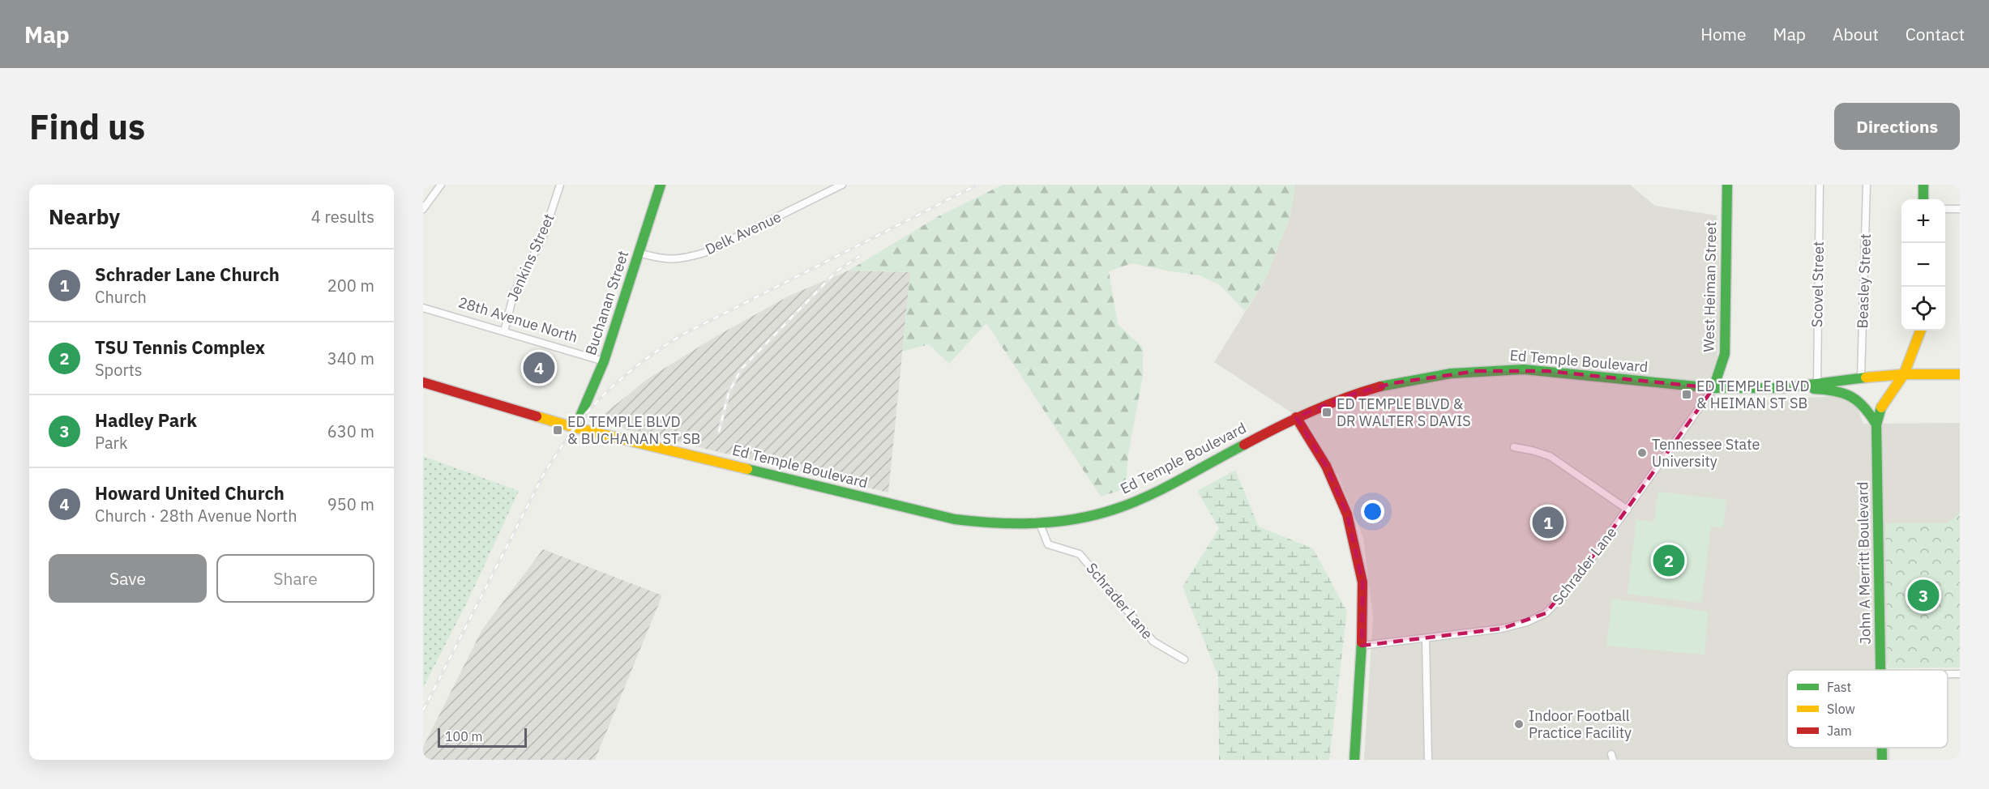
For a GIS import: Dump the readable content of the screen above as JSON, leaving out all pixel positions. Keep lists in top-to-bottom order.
{
  "streets": {
    "main road": [
      "West Heiman Street",
      "Buchanan Street",
      "Ed Temple Boulevard",
      "John A Merritt Boulevard"
    ],
    "street": [
      "Delk Avenue",
      "Jenkins Street",
      "Beasley Street",
      "Scovel Street",
      "28th Avenue North",
      "Schrader Lane"
    ]
  },
  "crossings": [
    ["Delk Avenue", "Buchanan Street"],
    ["Jenkins Street", "28th Avenue North"],
    ["Beasley Street", "Ed Temple Boulevard"],
    ["Scovel Street", "Ed Temple Boulevard"],
    ["West Heiman Street", "Ed Temple Boulevard"],
    ["West Heiman Street", "Schrader Lane"],
    ["Buchanan Street", "28th Avenue North"],
    ["Buchanan Street", "Ed Temple Boulevard"],
    ["Ed Temple Boulevard", "John A Merritt Boulevard"],
    ["Ed Temple Boulevard", "Schrader Lane"]
  ],
  "places": {
    "transit": ["ED TEMPLE BLVD & HEIMAN ST SB", "ED TEMPLE BLVD & DR WALTER S DAVIS", "ED TEMPLE BLVD & BUCHANAN ST SB"],
    "other": ["Tennessee State University", "Indoor Football Practice Facility"]
  },
  "legend": ["Fast", "Slow", "Jam"],
  "scale_bar": "100 m",
  "page": {
    "header": "Map",
    "nav": [
      "Home",
      "Map",
      "About",
      "Contact"
    ],
    "buttons": [
      "Directions",
      ["Save", "Share"]
    ],
    "title": "Find us",
    "heading": ["Nearby", "4 results"],
    "map_buttons": ["+", "−"],
    "list": [
      {
        "mark": "1",
        "name": "Schrader Lane Church",
        "note": "Church",
        "value": "200 m"
      },
      {
        "mark": "2",
        "name": "TSU Tennis Complex",
        "note": "Sports",
        "value": "340 m"
      },
      {
        "mark": "3",
        "name": "Hadley Park",
        "note": "Park",
        "value": "630 m"
      },
      {
        "mark": "4",
        "name": "Howard United Church",
        "note": "Church · 28th Avenue North",
        "value": "950 m"
      }
    ],
    "pins": [
      "4",
      "1",
      "2",
      "3"
    ],
    "scale": "100 m"
  }
}
